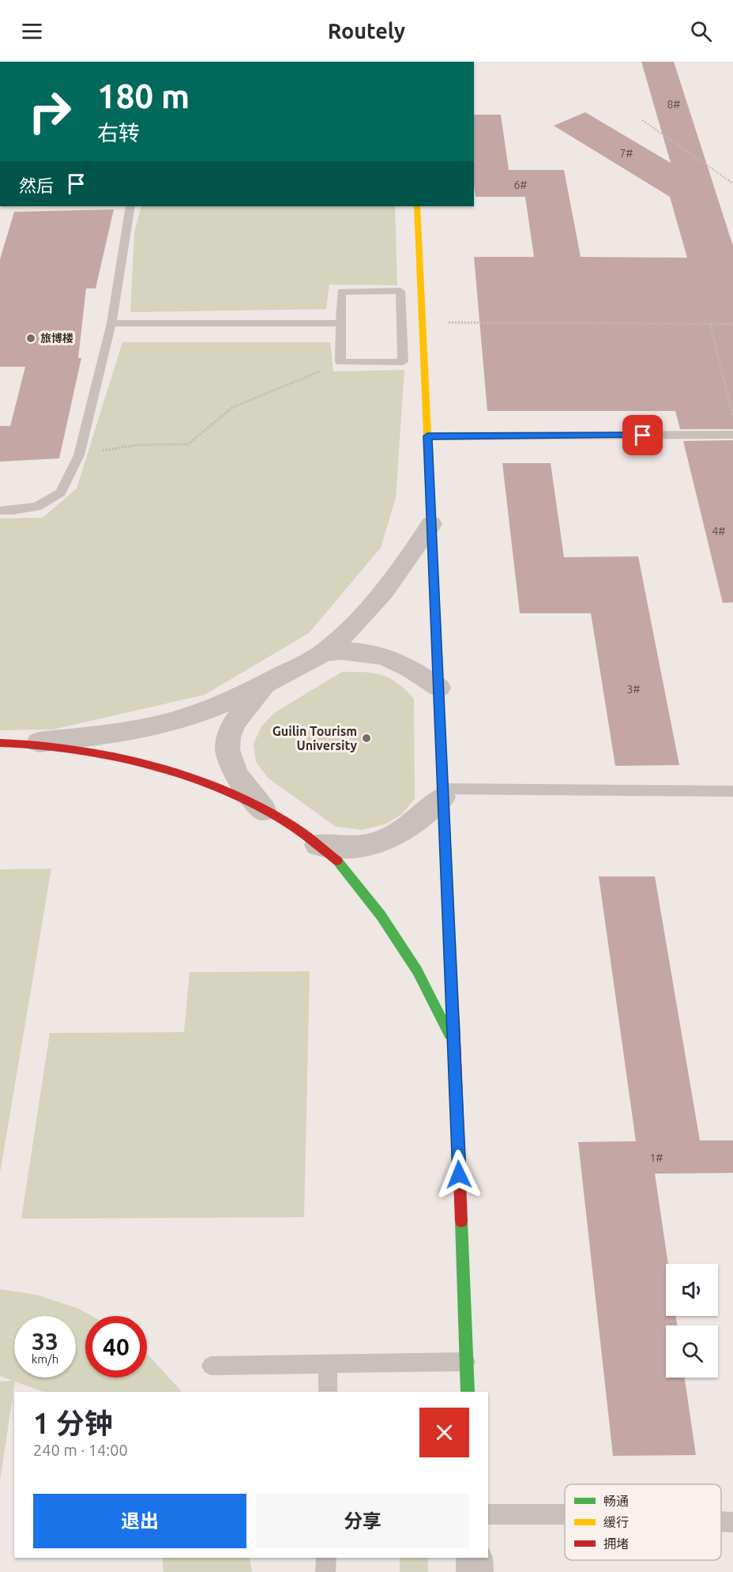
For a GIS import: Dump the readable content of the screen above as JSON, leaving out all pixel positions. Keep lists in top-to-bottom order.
{
  "places": ["旅博楼", "Guilin Tourism University"],
  "house_numbers": [
    "8#",
    "7#",
    "6#",
    "4#",
    "3#",
    "1#"
  ],
  "legend": ["畅通", "缓行", "拥堵"],
  "page": {
    "header": "Routely",
    "turn": ["180 m", "右转"],
    "then": "然后",
    "speed": "33 km/h",
    "limit": "40",
    "heading": ["1 分钟", "240 m · 14:00"],
    "buttons": ["退出", "分享"]
  }
}
